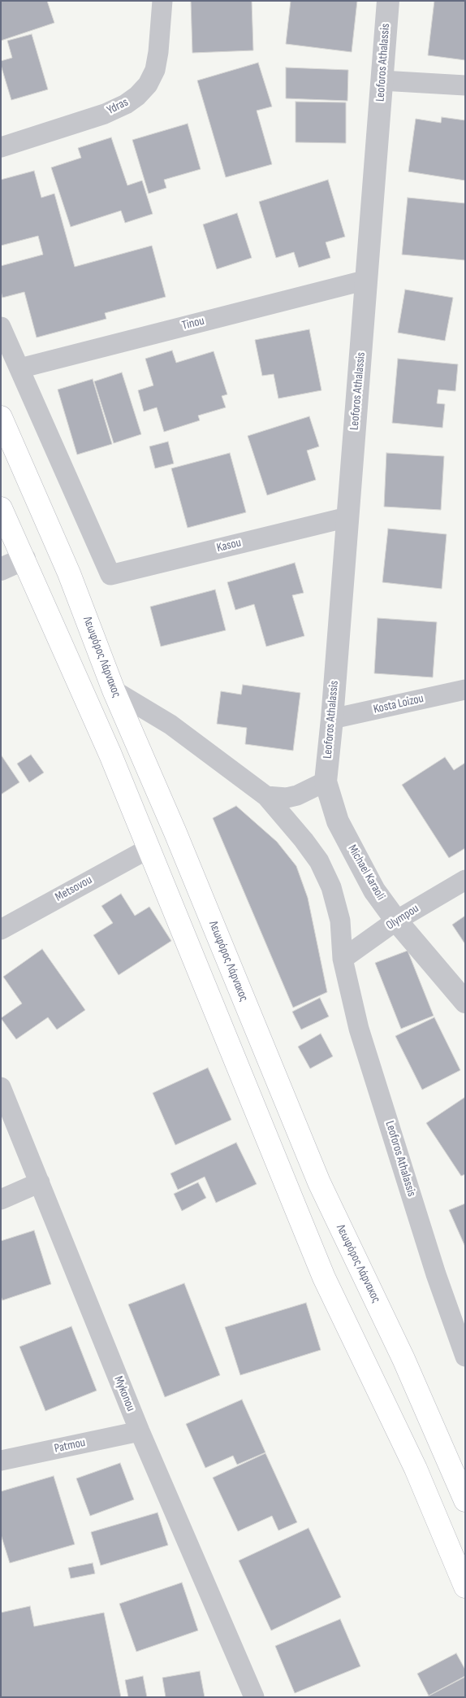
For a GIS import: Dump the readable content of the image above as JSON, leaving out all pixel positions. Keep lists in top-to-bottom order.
{
  "streets": {
    "main road": ["Λεωφόρος Λάρνακος"],
    "street": [
      "Leoforos Athalassis",
      "Ydras",
      "Tinou",
      "Kasou",
      "Kosta Loizou",
      "Michael Karaoli",
      "Metsovou",
      "Olympou",
      "Mykonou",
      "Patmou"
    ]
  },
  "crossings": [
    ["Leoforos Athalassis", "Tinou"],
    ["Leoforos Athalassis", "Kasou"],
    ["Leoforos Athalassis", "Kosta Loizou"],
    ["Leoforos Athalassis", "Michael Karaoli"],
    ["Leoforos Athalassis", "Olympou"],
    ["Tinou", "Kasou"],
    ["Michael Karaoli", "Olympou"],
    ["Mykonou", "Patmou"]
  ]
}
